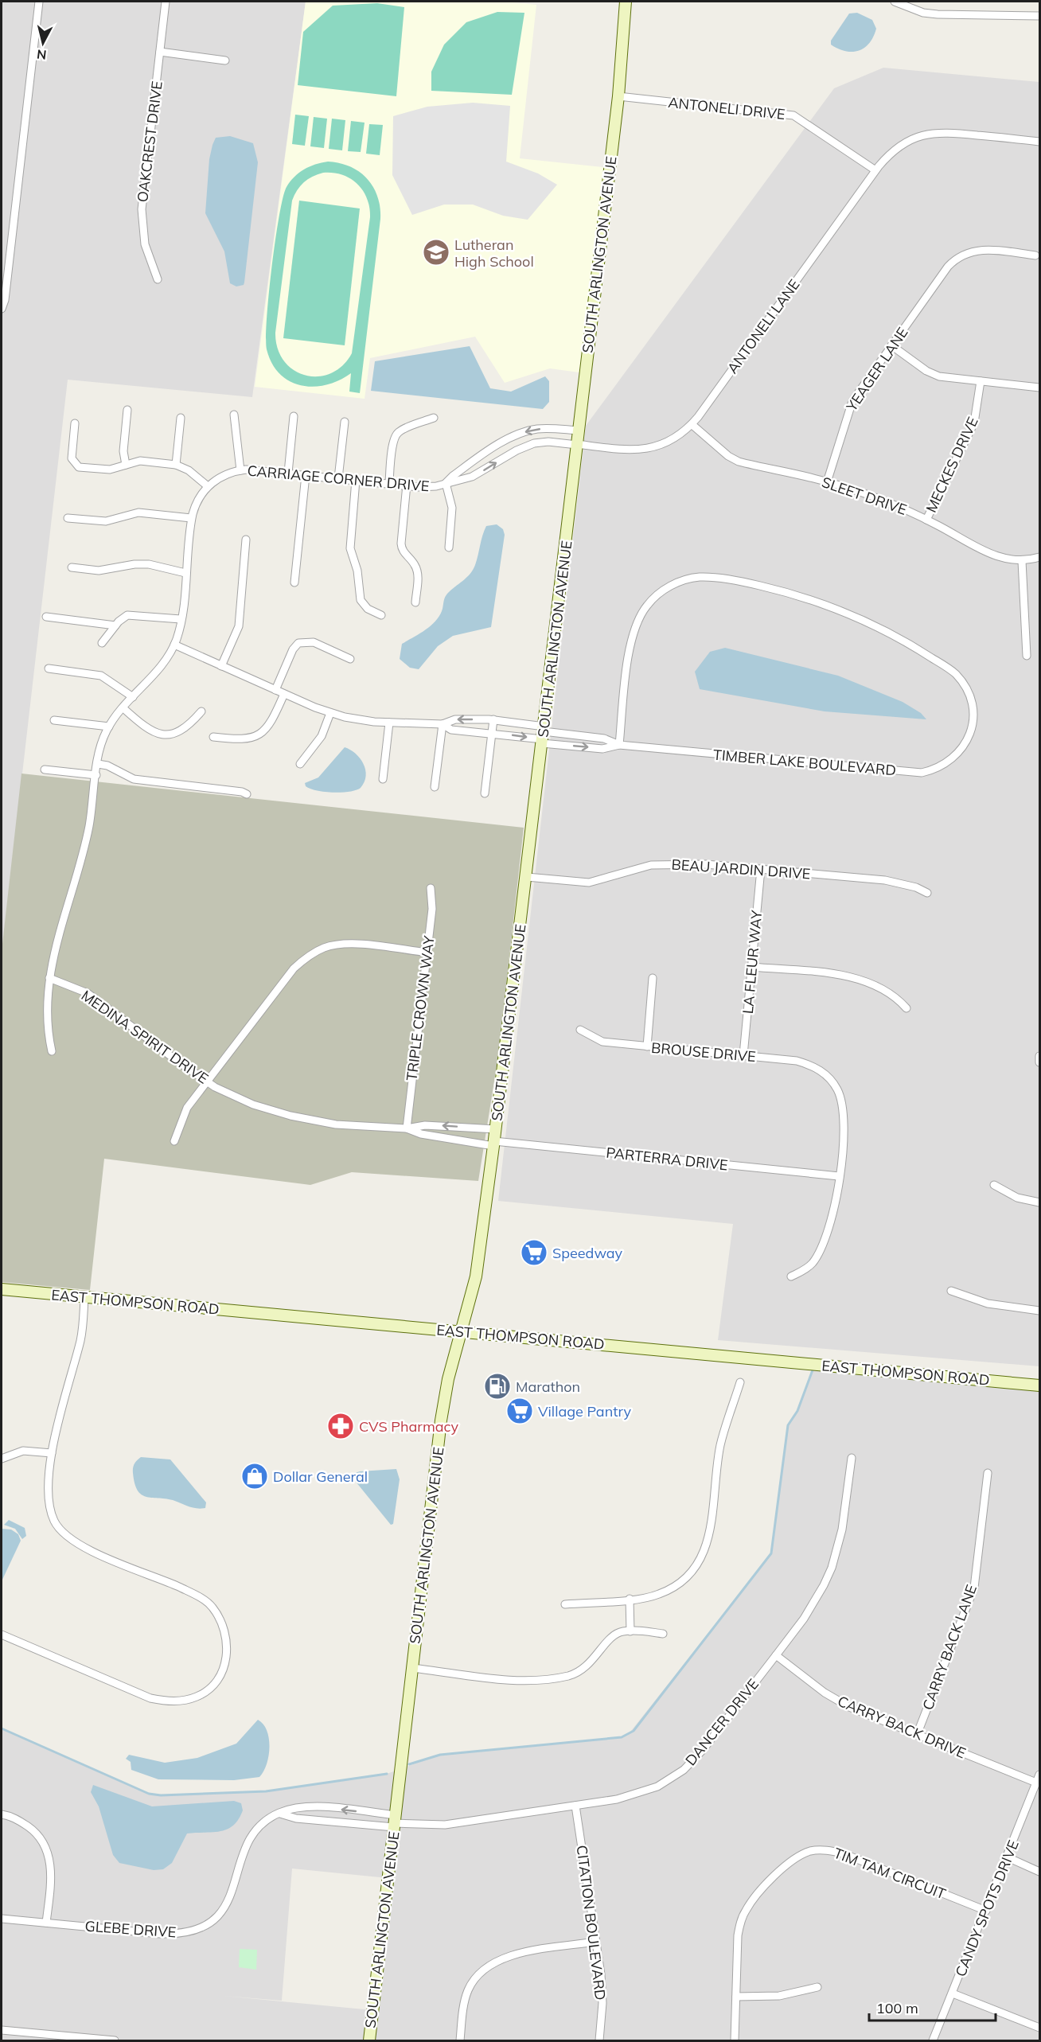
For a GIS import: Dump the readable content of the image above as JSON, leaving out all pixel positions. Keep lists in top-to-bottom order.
{
  "streets": {
    "main road": ["SOUTH ARLINGTON AVENUE", "EAST THOMPSON ROAD"],
    "street": [
      "ANTONELI DRIVE",
      "OAKCREST DRIVE",
      "ANTONELI LANE",
      "YEAGER LANE",
      "MECKES DRIVE",
      "CARRIAGE CORNER DRIVE",
      "SLEET DRIVE",
      "TIMBER LAKE BOULEVARD",
      "BEAU JARDIN DRIVE",
      "LA FLEUR WAY",
      "TRIPLE CROWN WAY",
      "MEDINA SPIRIT DRIVE",
      "BROUSE DRIVE",
      "PARTERRA DRIVE",
      "CARRY BACK LANE",
      "DANCER DRIVE",
      "CARRY BACK DRIVE",
      "TIM TAM CIRCUIT",
      "CANDY SPOTS DRIVE",
      "CITATION BOULEVARD",
      "GLEBE DRIVE"
    ]
  },
  "crossings": [
    ["ANTONELI DRIVE", "SOUTH ARLINGTON AVENUE"],
    ["ANTONELI DRIVE", "ANTONELI LANE"],
    ["SOUTH ARLINGTON AVENUE", "ANTONELI LANE"],
    ["SOUTH ARLINGTON AVENUE", "CARRIAGE CORNER DRIVE"],
    ["SOUTH ARLINGTON AVENUE", "TIMBER LAKE BOULEVARD"],
    ["SOUTH ARLINGTON AVENUE", "BEAU JARDIN DRIVE"],
    ["SOUTH ARLINGTON AVENUE", "MEDINA SPIRIT DRIVE"],
    ["SOUTH ARLINGTON AVENUE", "PARTERRA DRIVE"],
    ["SOUTH ARLINGTON AVENUE", "EAST THOMPSON ROAD"],
    ["SOUTH ARLINGTON AVENUE", "DANCER DRIVE"],
    ["SOUTH ARLINGTON AVENUE", "GLEBE DRIVE"],
    ["ANTONELI LANE", "CARRIAGE CORNER DRIVE"],
    ["ANTONELI LANE", "SLEET DRIVE"],
    ["YEAGER LANE", "SLEET DRIVE"],
    ["MECKES DRIVE", "SLEET DRIVE"],
    ["BEAU JARDIN DRIVE", "LA FLEUR WAY"],
    ["LA FLEUR WAY", "BROUSE DRIVE"],
    ["TRIPLE CROWN WAY", "MEDINA SPIRIT DRIVE"],
    ["MEDINA SPIRIT DRIVE", "PARTERRA DRIVE"],
    ["BROUSE DRIVE", "PARTERRA DRIVE"],
    ["CARRY BACK LANE", "CARRY BACK DRIVE"],
    ["DANCER DRIVE", "CARRY BACK DRIVE"],
    ["DANCER DRIVE", "CITATION BOULEVARD"],
    ["DANCER DRIVE", "GLEBE DRIVE"],
    ["CARRY BACK DRIVE", "CANDY SPOTS DRIVE"],
    ["TIM TAM CIRCUIT", "CANDY SPOTS DRIVE"]
  ],
  "places": {
    "school or university": ["Lutheran High School"],
    "supermarket": ["Speedway", "Village Pantry"],
    "fuel station": ["Marathon"],
    "pharmacy": ["CVS Pharmacy"],
    "shop": ["Dollar General"]
  },
  "scale_bar": "100 m",
  "north": "bottom"
}
